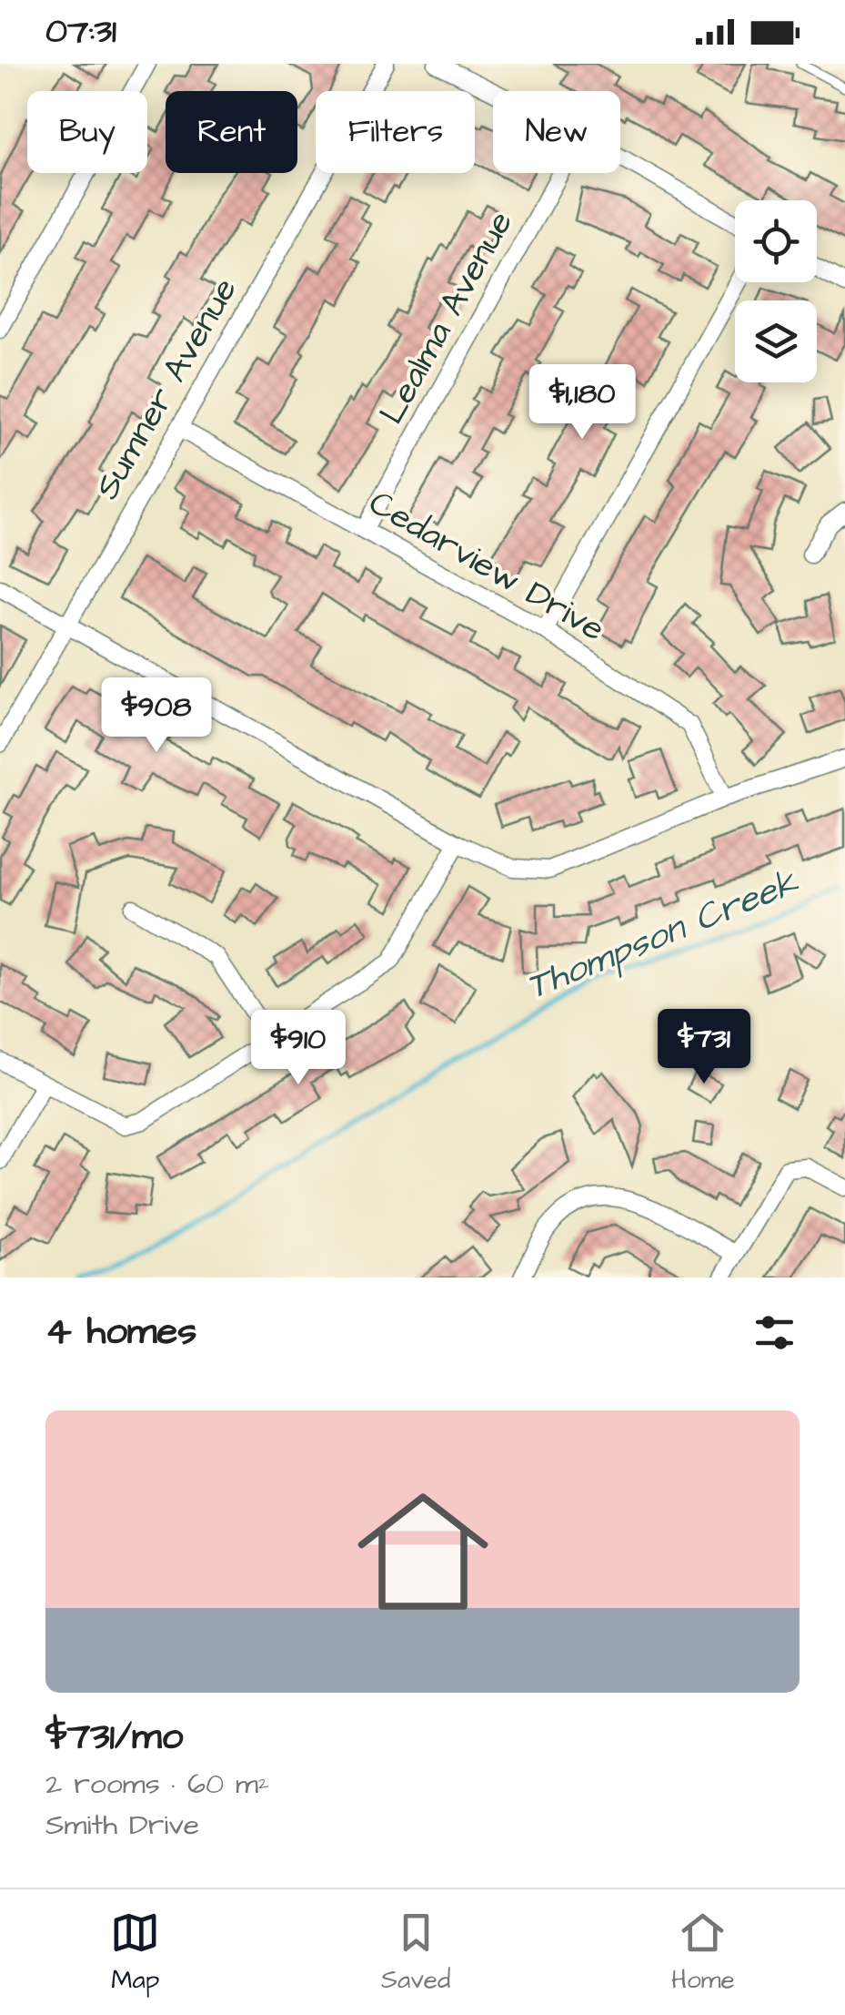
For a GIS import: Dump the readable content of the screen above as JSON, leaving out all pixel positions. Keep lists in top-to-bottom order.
{
  "streets": {
    "street": ["Lealma Avenue", "Sumner Avenue", "Cedarview Drive"]
  },
  "crossings": [
    ["Lealma Avenue", "Cedarview Drive"],
    ["Sumner Avenue", "Cedarview Drive"]
  ],
  "water": ["Thompson Creek"],
  "page": {
    "status": "07:31",
    "chip": [
      "Buy",
      "Rent",
      "Filters",
      "New"
    ],
    "price": [
      "$1,180",
      "$908",
      "$731",
      "$910"
    ],
    "heading": "4 homes",
    "list": [
      {
        "name": "$731/mo",
        "note": "2 rooms · 60 m² · Smith Drive"
      }
    ],
    "tabs": ["Map", "Saved", "Home"]
  }
}
